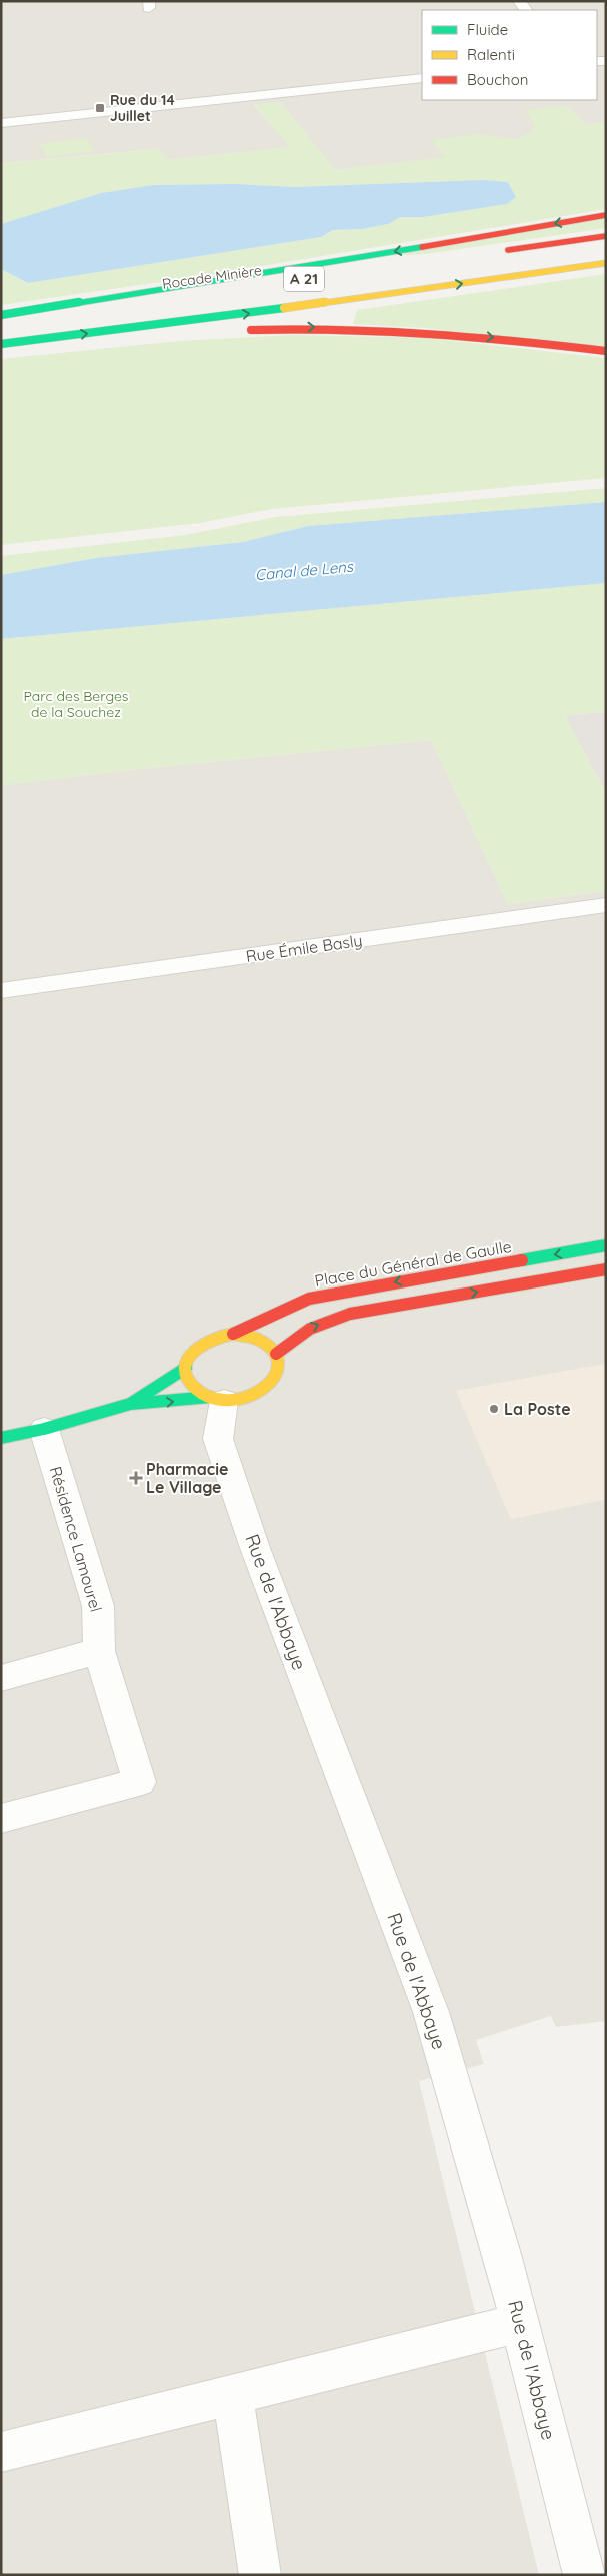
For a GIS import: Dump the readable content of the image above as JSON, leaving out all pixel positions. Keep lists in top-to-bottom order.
{
  "streets": {
    "main road": ["Rocade Minière", "A 21", "Place du Général de Gaulle"],
    "street": ["Rue Émile Basly", "Résidence Lamourel", "Rue de l'Abbaye"]
  },
  "crossings": [
    ["Place du Général de Gaulle", "Rue de l'Abbaye"]
  ],
  "water": ["Canal de Lens"],
  "parks": ["Parc des Berges de la Souchez"],
  "places": {
    "transit": ["Rue du 14 Juillet"],
    "other": ["La Poste"],
    "health": ["Pharmacie Le Village"]
  },
  "legend": ["Fluide", "Ralenti", "Bouchon"]
}
